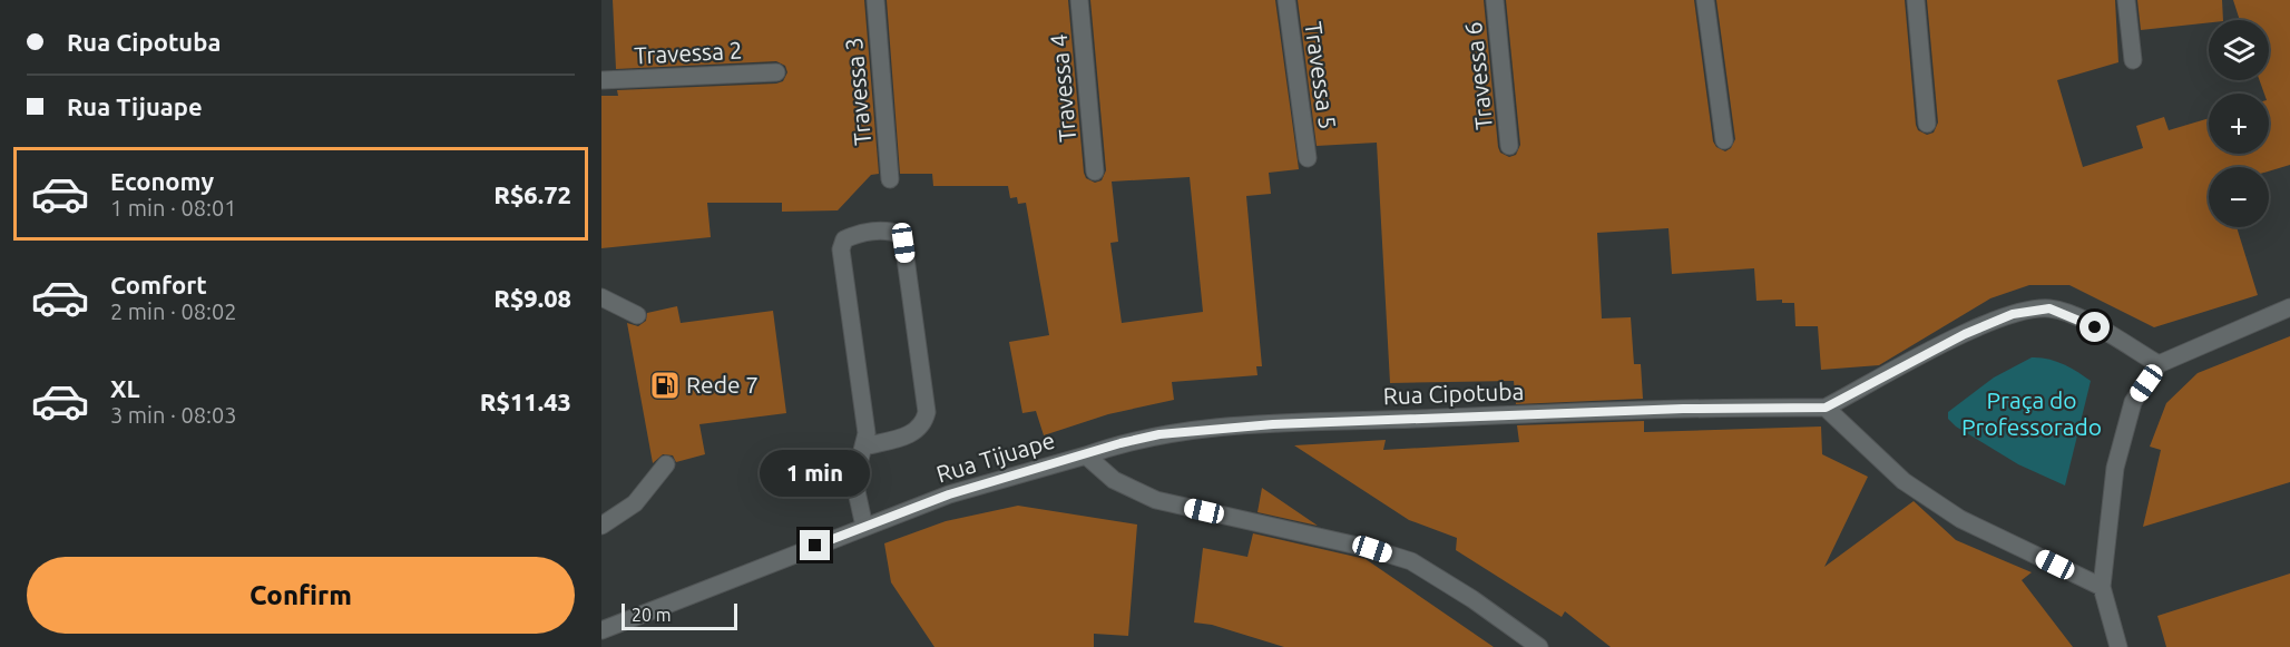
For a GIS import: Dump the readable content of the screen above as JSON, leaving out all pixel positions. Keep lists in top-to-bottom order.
{
  "streets": {
    "street": [
      "Travessa 2",
      "Travessa 5",
      "Travessa 6",
      "Travessa 4",
      "Travessa 3",
      "Rua Cipotuba",
      "Rua Tijuape"
    ]
  },
  "crossings": [
    ["Rua Cipotuba", "Rua Tijuape"]
  ],
  "parks": ["Praça do Professorado"],
  "places": {
    "fuel station": ["Rede 7"]
  },
  "scale_bar": "20 m",
  "page": {
    "banner": ["Rua Cipotuba", "Rua Tijuape"],
    "map_buttons": ["+", "−"],
    "list": [
      {
        "name": "Economy",
        "note": "1 min · 08:01",
        "value": "R$6.72"
      },
      {
        "name": "Comfort",
        "note": "2 min · 08:02",
        "value": "R$9.08"
      },
      {
        "name": "XL",
        "note": "3 min · 08:03",
        "value": "R$11.43"
      }
    ],
    "bubble": "1 min",
    "buttons": "Confirm",
    "scale": "20 m"
  }
}
